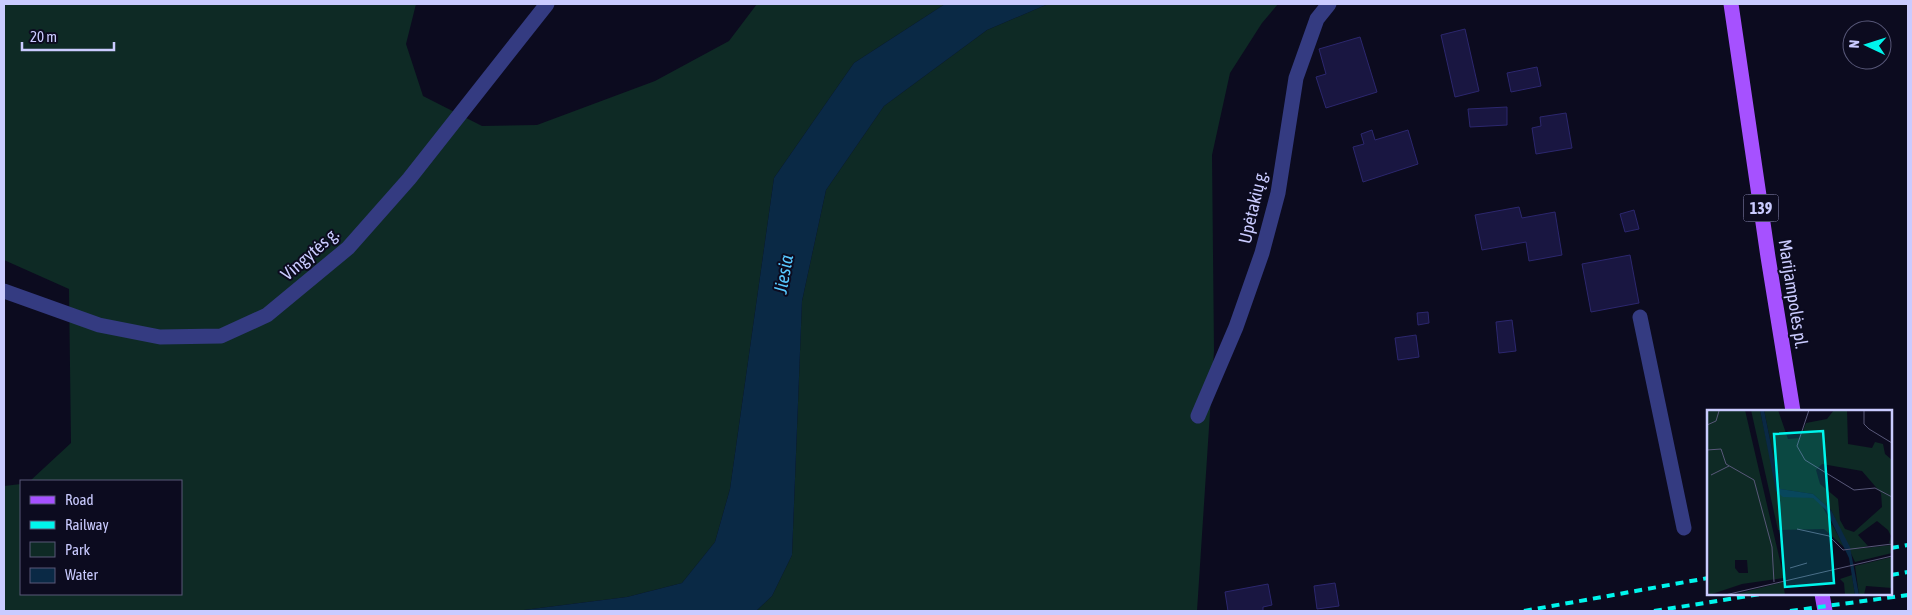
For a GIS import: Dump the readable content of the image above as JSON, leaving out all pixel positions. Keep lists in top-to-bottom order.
{
  "streets": {
    "main road": ["139", "Marijampolės pl."],
    "street": ["Upėtakių g.", "Vingytės g."]
  },
  "water": ["Jiesia"],
  "legend": [
    "Road",
    "Railway",
    "Park",
    "Water"
  ],
  "scale_bar": "20 m",
  "north": "left"
}
